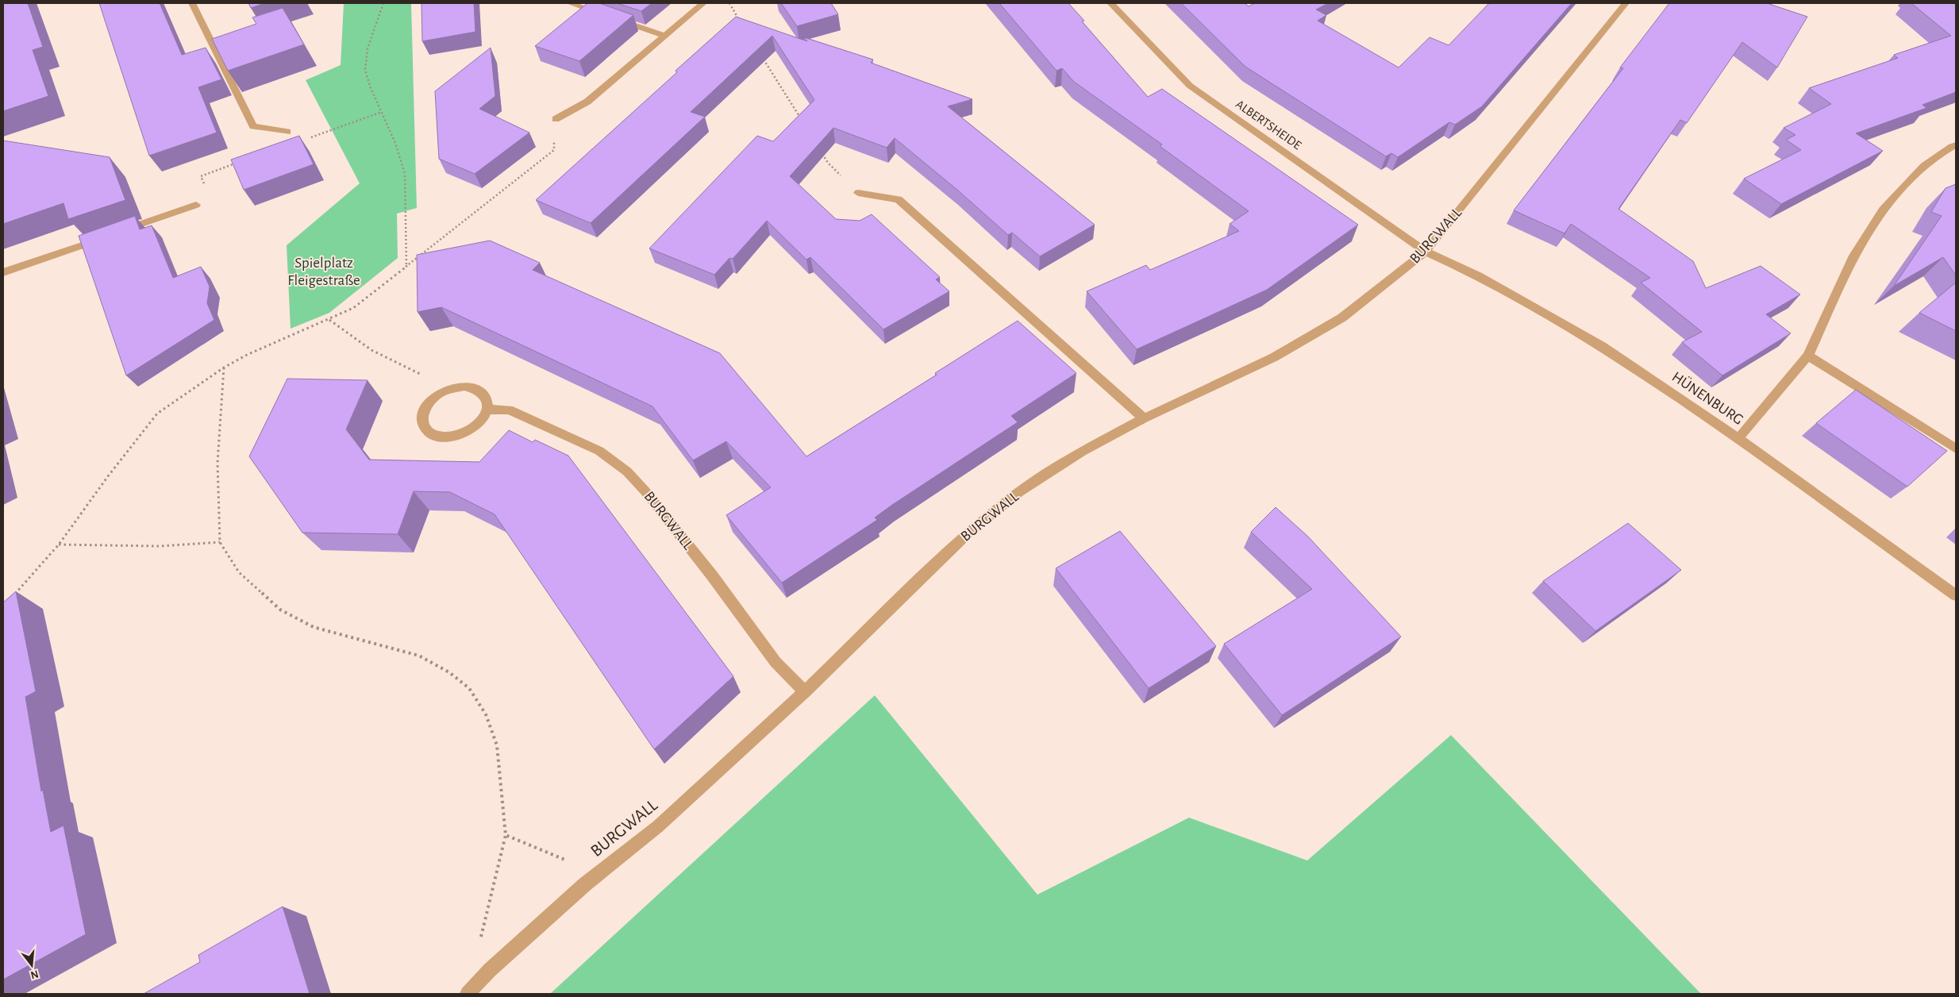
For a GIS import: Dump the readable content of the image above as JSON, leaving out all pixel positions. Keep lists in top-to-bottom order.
{
  "streets": {
    "street": ["ALBERTSHEIDE", "BURGWALL", "HÜNENBURG"]
  },
  "crossings": [
    ["ALBERTSHEIDE", "BURGWALL"],
    ["ALBERTSHEIDE", "HÜNENBURG"],
    ["BURGWALL", "HÜNENBURG"]
  ],
  "parks": ["Spielplatz Fleigestraße"],
  "north": "bottom"
}
